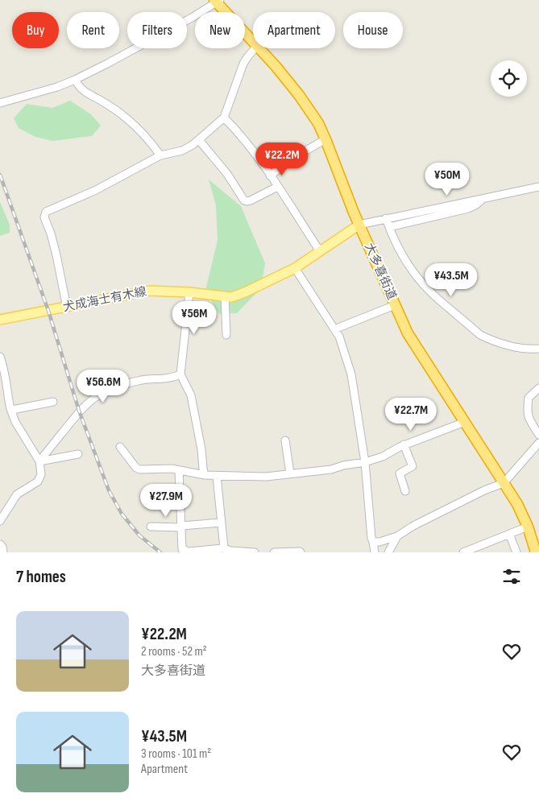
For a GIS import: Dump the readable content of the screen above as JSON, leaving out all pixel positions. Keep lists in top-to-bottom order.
{
  "streets": {
    "highway": ["大多喜街道"],
    "main road": ["犬成海士有木線"]
  },
  "crossings": [
    ["大多喜街道", "犬成海士有木線"]
  ],
  "page": {
    "chip": [
      "Buy",
      "Rent",
      "Filters",
      "New",
      "Apartment",
      "House"
    ],
    "price": [
      "¥22.2M",
      "¥50M",
      "¥43.5M",
      "¥56M",
      "¥56.6M",
      "¥22.7M",
      "¥27.9M"
    ],
    "heading": "7 homes",
    "list": [
      {
        "name": "¥22.2M",
        "note": "2 rooms · 52 m² · 大多喜街道"
      },
      {
        "name": "¥43.5M",
        "note": "3 rooms · 101 m² · Apartment"
      }
    ]
  }
}
